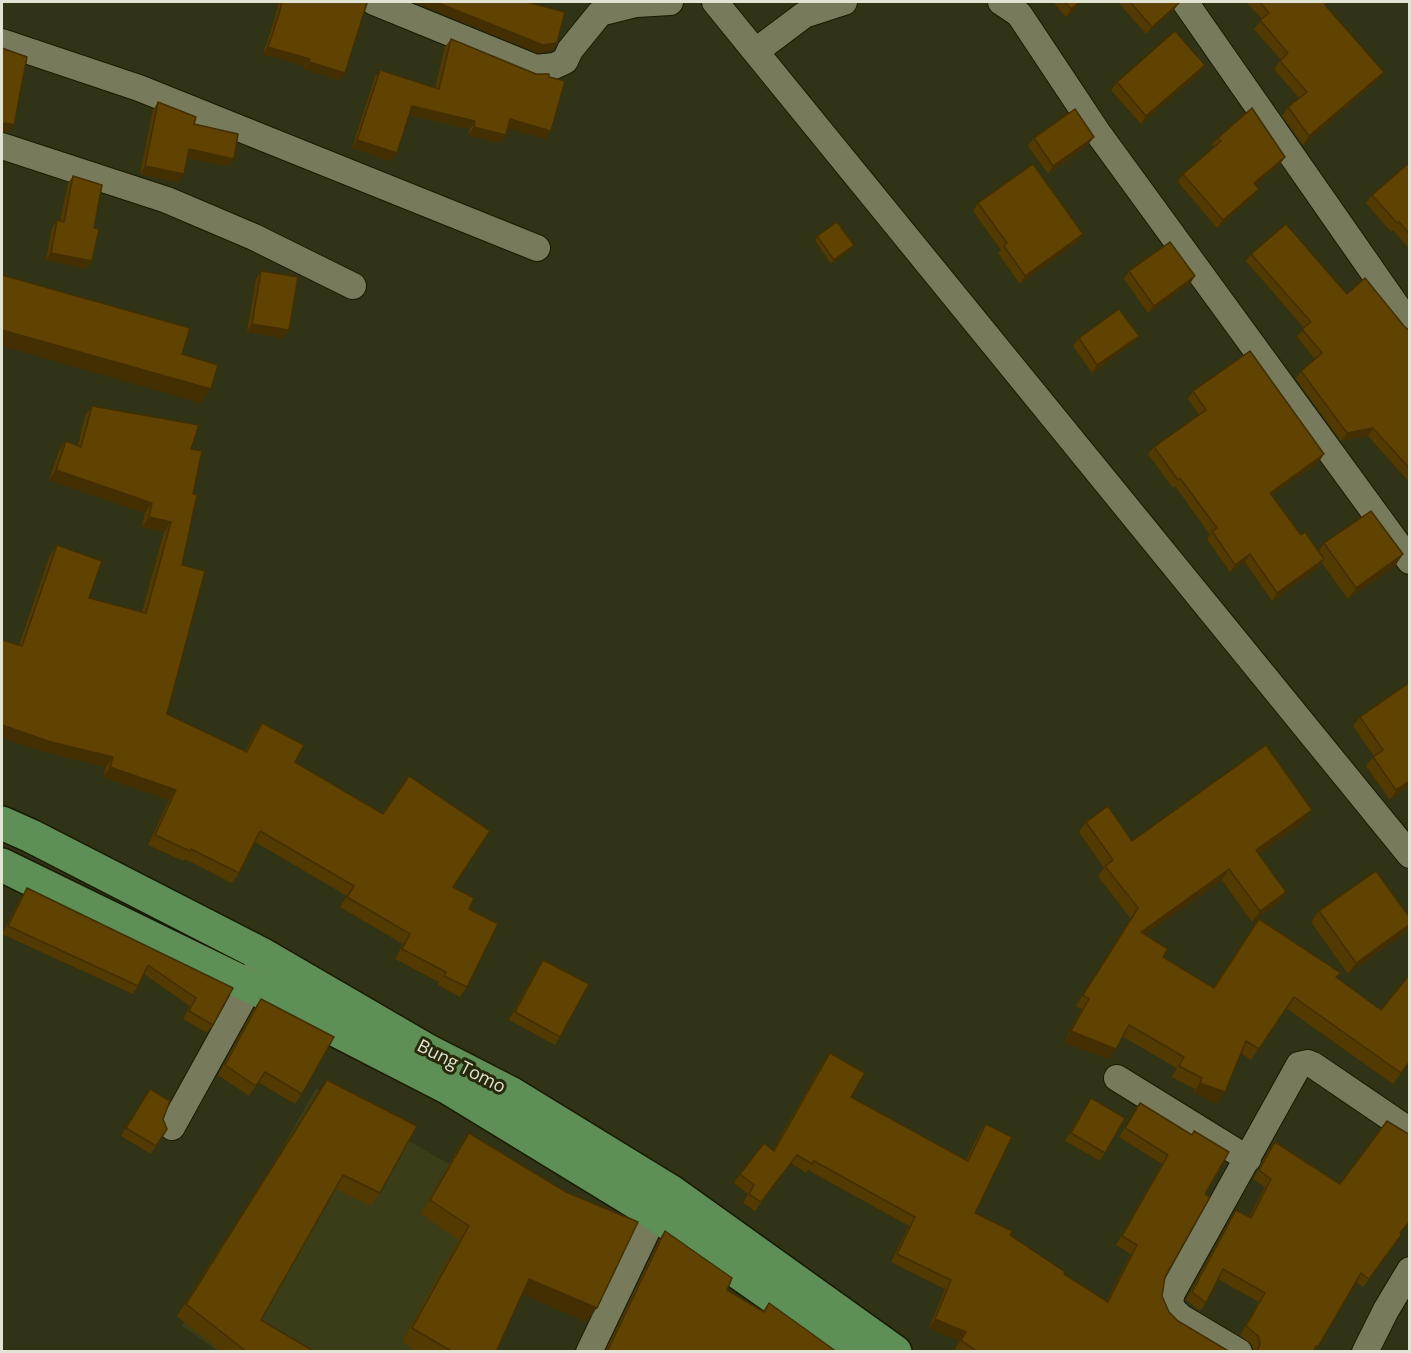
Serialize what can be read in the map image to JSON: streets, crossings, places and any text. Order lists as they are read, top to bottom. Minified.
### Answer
{"streets":{"main road":["Bung Tomo"]}}
